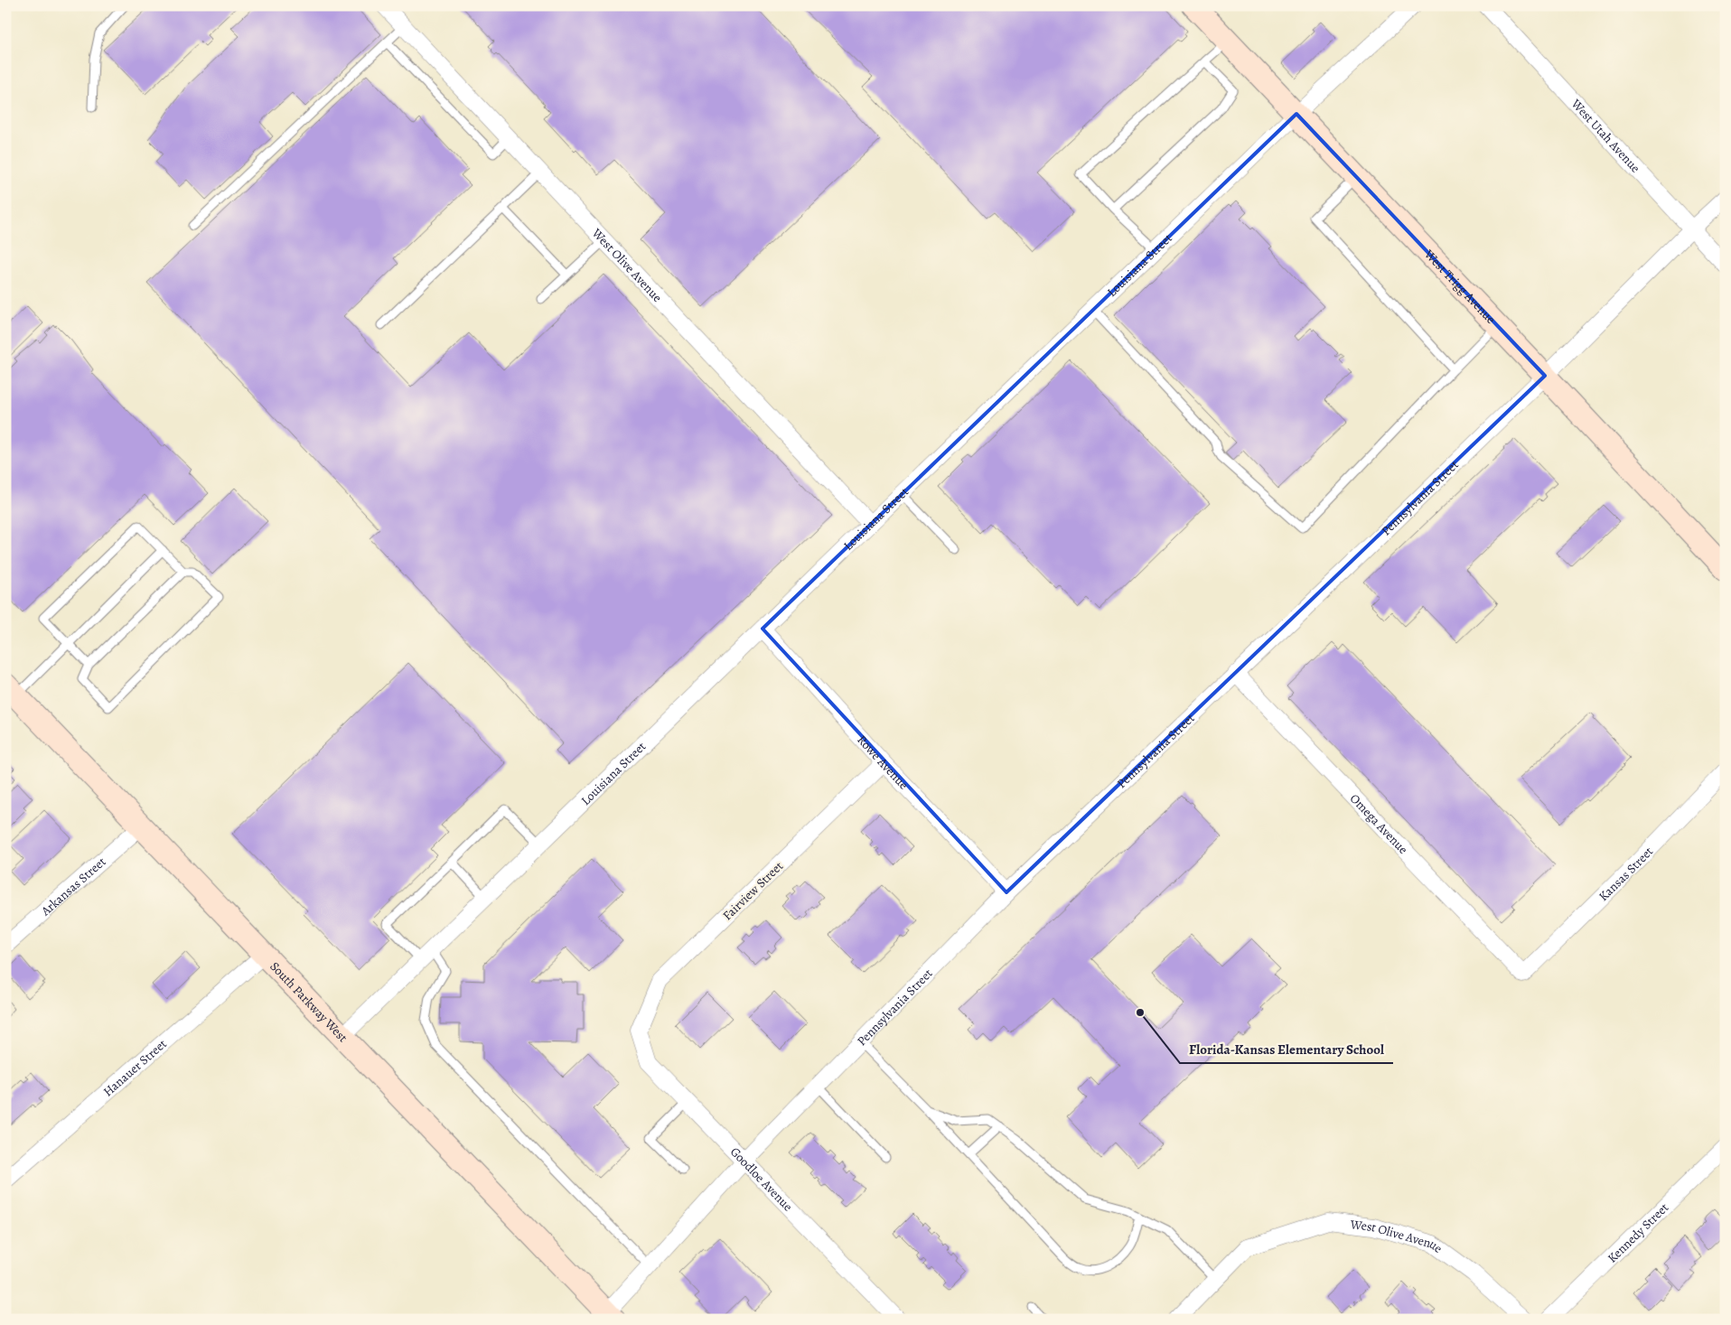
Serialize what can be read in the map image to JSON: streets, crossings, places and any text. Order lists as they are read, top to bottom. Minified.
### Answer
{"streets":{"main road":["West Trigg Avenue","South Parkway West"],"street":["West Utah Avenue","West Olive Avenue","Louisiana Street","Pennsylvania Street","Rowe Avenue","Omega Avenue","Kansas Street","Arkansas Street","Fairview Street","Hanauer Street","Goodloe Avenue","Kennedy Street"]},"crossings":[["West Utah Avenue","Pennsylvania Street"],["West Olive Avenue","Louisiana Street"],["Louisiana Street","West Trigg Avenue"],["Louisiana Street","Rowe Avenue"],["Louisiana Street","South Parkway West"],["West Trigg Avenue","Pennsylvania Street"],["Pennsylvania Street","Rowe Avenue"],["Pennsylvania Street","Omega Avenue"],["Pennsylvania Street","South Parkway West"],["Pennsylvania Street","Goodloe Avenue"],["Rowe Avenue","Fairview Street"],["Omega Avenue","Kansas Street"],["Arkansas Street","South Parkway West"],["Fairview Street","Goodloe Avenue"],["South Parkway West","Hanauer Street"]],"places":["Florida-Kansas Elementary School"]}
